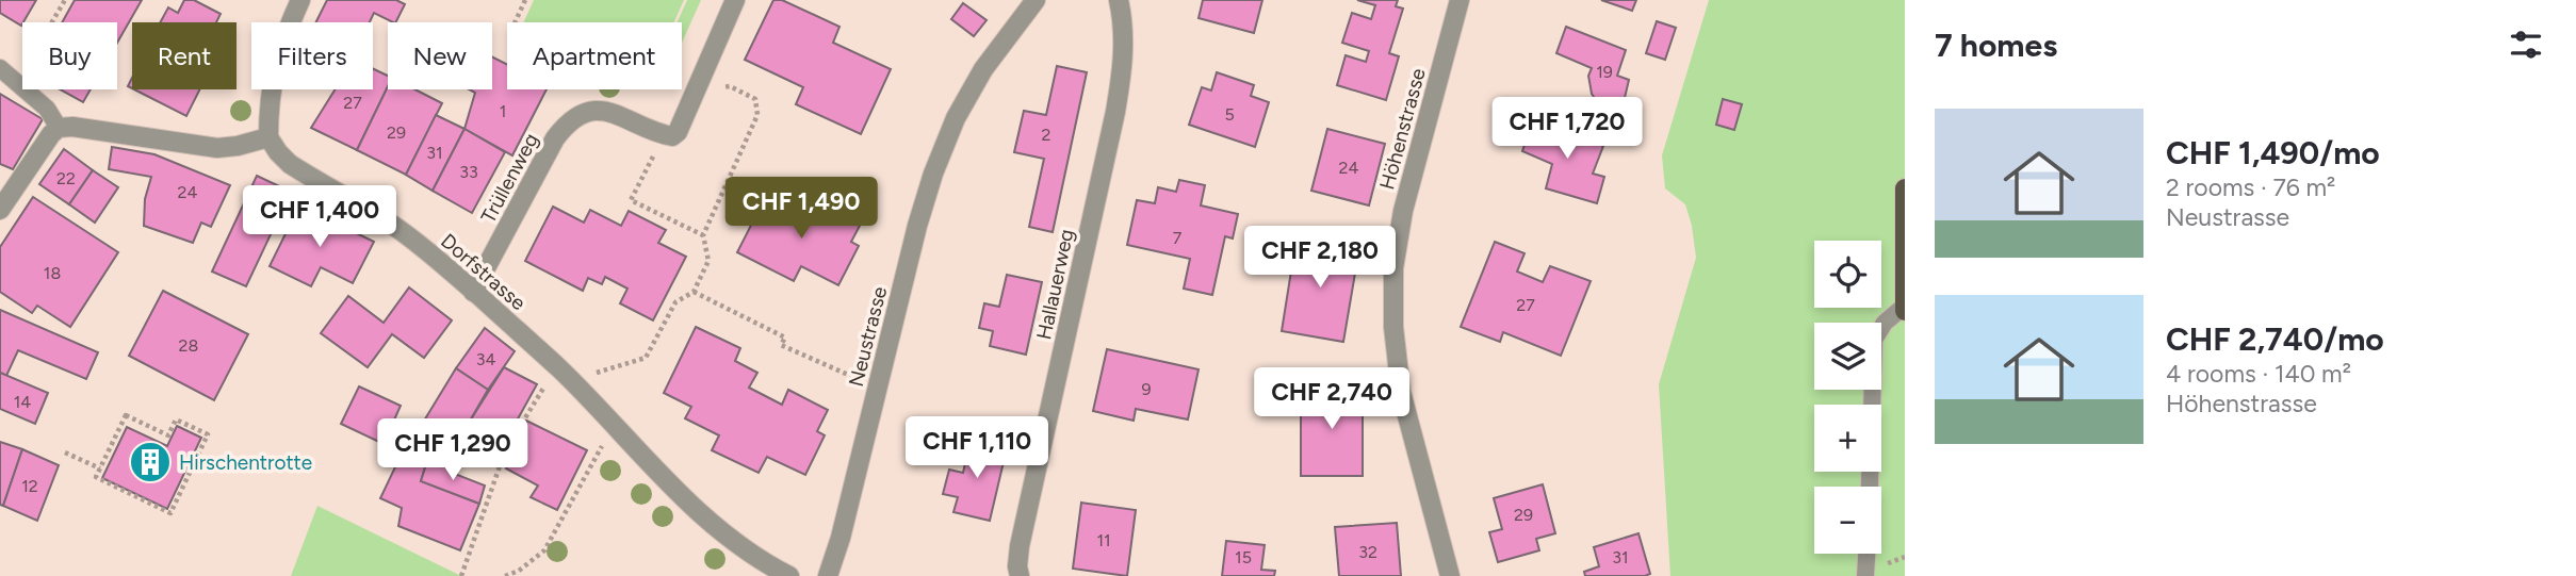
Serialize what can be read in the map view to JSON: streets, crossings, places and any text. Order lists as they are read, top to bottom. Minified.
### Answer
{"streets":{"street":["Höhenstrasse","Trüllenweg","Dorfstrasse","Hallauerweg","Neustrasse"]},"crossings":[["Trüllenweg","Dorfstrasse"]],"places":{"building":["Hirschentrotte"]},"house_numbers":["19","27","1","5","29","2","31","24","33","22","24","7","18","27","28","34","9","14","12","29","11","32","15","31"],"page":{"heading":"7 homes","chip":["Buy","Rent","Filters","New","Apartment"],"list":[{"name":"CHF 1,490/mo","note":"2 rooms · 76 m² · Neustrasse"},{"name":"CHF 2,740/mo","note":"4 rooms · 140 m² · Höhenstrasse"}],"price":["CHF 1,720","CHF 1,490","CHF 1,400","CHF 2,180","CHF 2,740","CHF 1,110","CHF 1,290"],"map_buttons":["+","−"]}}
